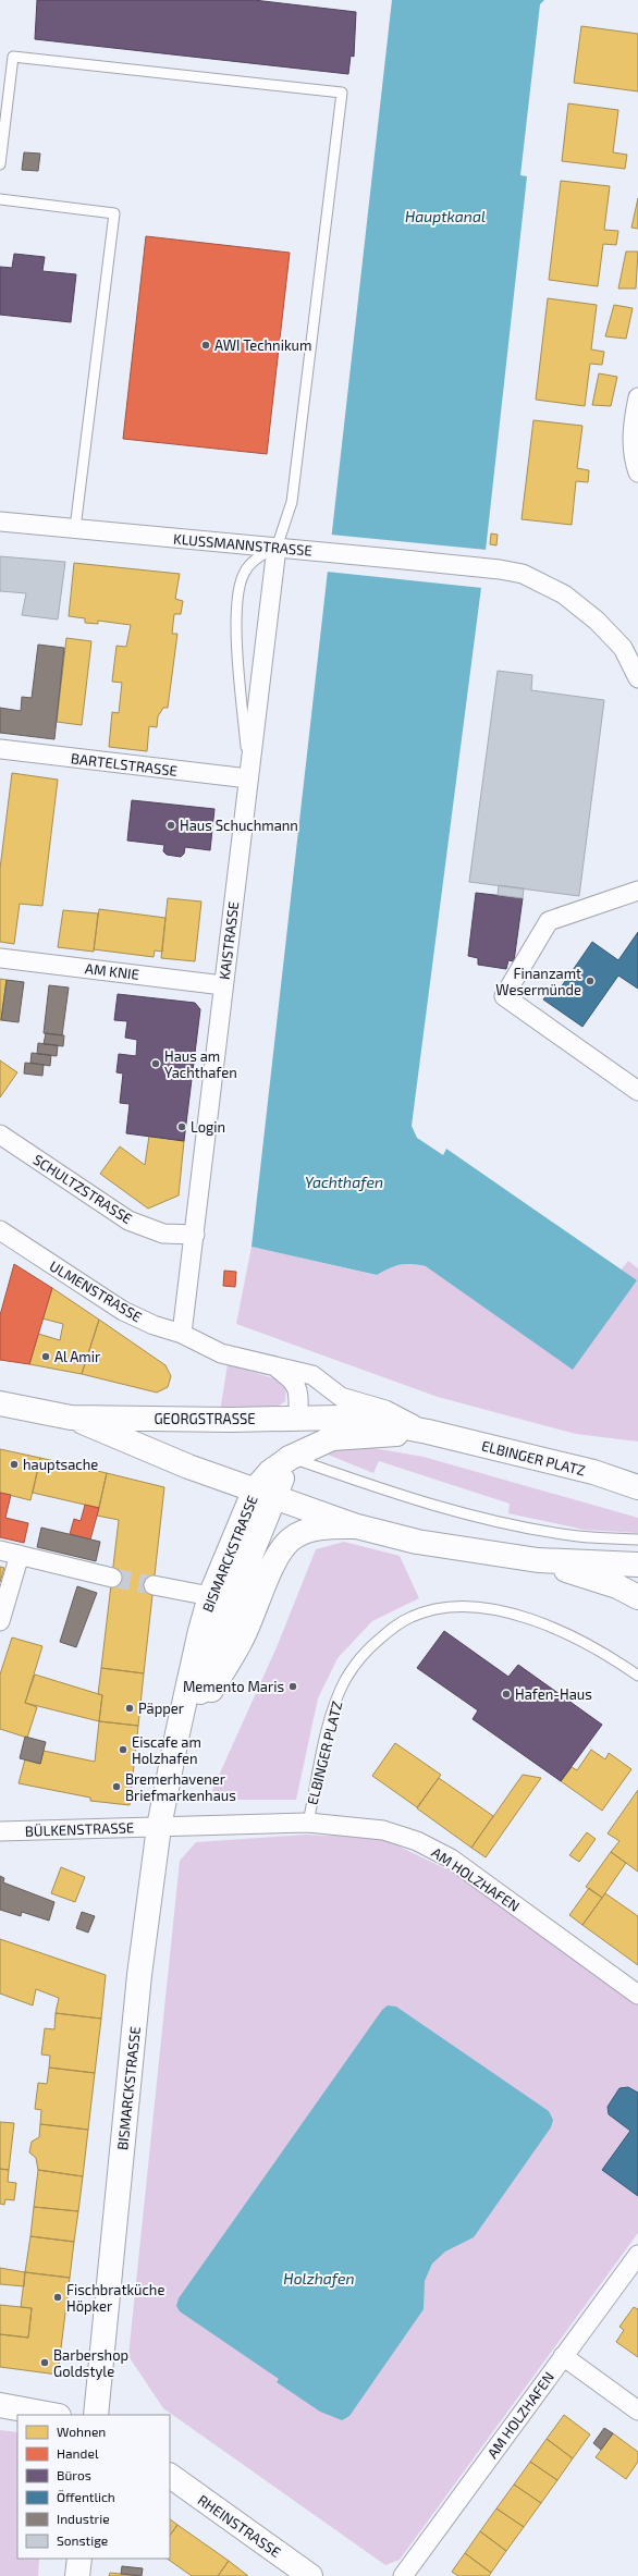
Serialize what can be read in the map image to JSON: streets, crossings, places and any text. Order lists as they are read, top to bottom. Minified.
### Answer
{"streets":{"street":["KLUSSMANNSTRASSE","BARTELSTRASSE","KAISTRASSE","AM KNIE","SCHULTZSTRASSE","ULMENSTRASSE","GEORGSTRASSE","ELBINGER PLATZ","BISMARCKSTRASSE","BÜLKENSTRASSE","AM HOLZHAFEN","RHEINSTRASSE"]},"crossings":[["KLUSSMANNSTRASSE","KAISTRASSE"],["BARTELSTRASSE","KAISTRASSE"],["KAISTRASSE","AM KNIE"],["KAISTRASSE","SCHULTZSTRASSE"],["KAISTRASSE","ULMENSTRASSE"],["ULMENSTRASSE","ELBINGER PLATZ"],["GEORGSTRASSE","ELBINGER PLATZ"],["GEORGSTRASSE","BISMARCKSTRASSE"],["ELBINGER PLATZ","BISMARCKSTRASSE"],["ELBINGER PLATZ","AM HOLZHAFEN"],["BISMARCKSTRASSE","BÜLKENSTRASSE"],["BISMARCKSTRASSE","AM HOLZHAFEN"],["BÜLKENSTRASSE","AM HOLZHAFEN"]],"water":["Hauptkanal","Yachthafen","Holzhafen"],"places":["AWI Technikum","Haus Schuchmann","Finanzamt Wesermünde","Haus am Yachthafen","Login","Al Amir","hauptsache","Memento Maris","Hafen-Haus","Päpper","Eiscafe am Holzhafen","Bremerhavener Briefmarkenhaus","Fischbratküche Höpker","Barbershop Goldstyle"],"legend":["Wohnen","Handel","Büros","Öffentlich","Industrie","Sonstige"]}
